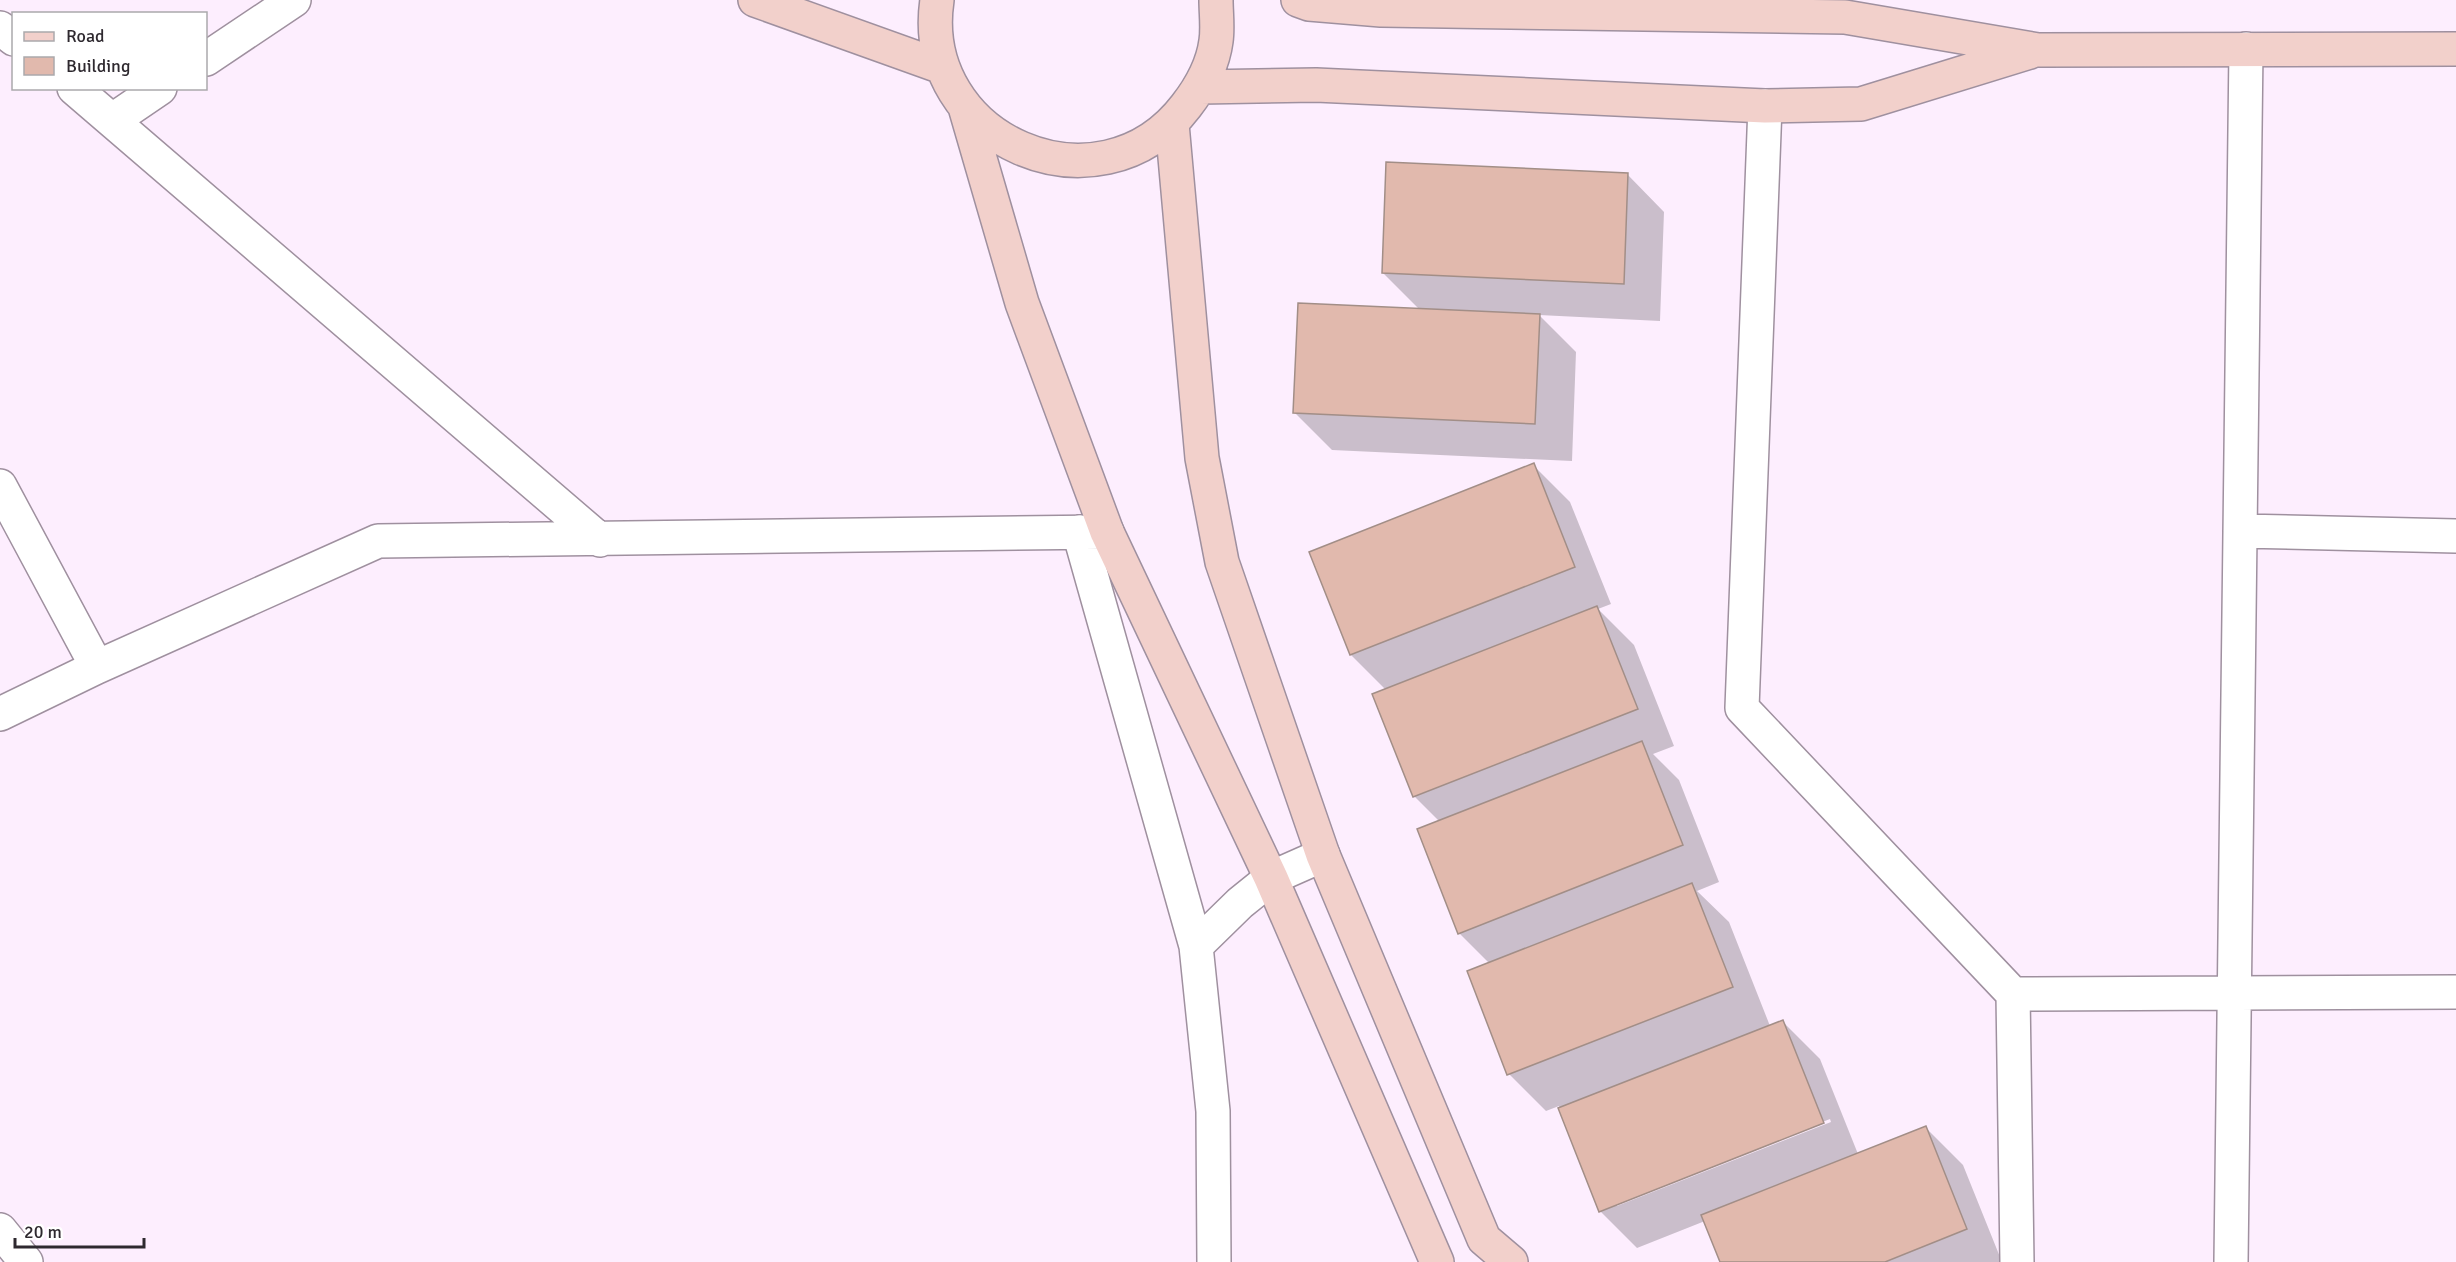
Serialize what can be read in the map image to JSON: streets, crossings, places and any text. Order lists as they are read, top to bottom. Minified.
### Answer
{"legend":["Road","Building"],"scale_bar":"20 m"}
